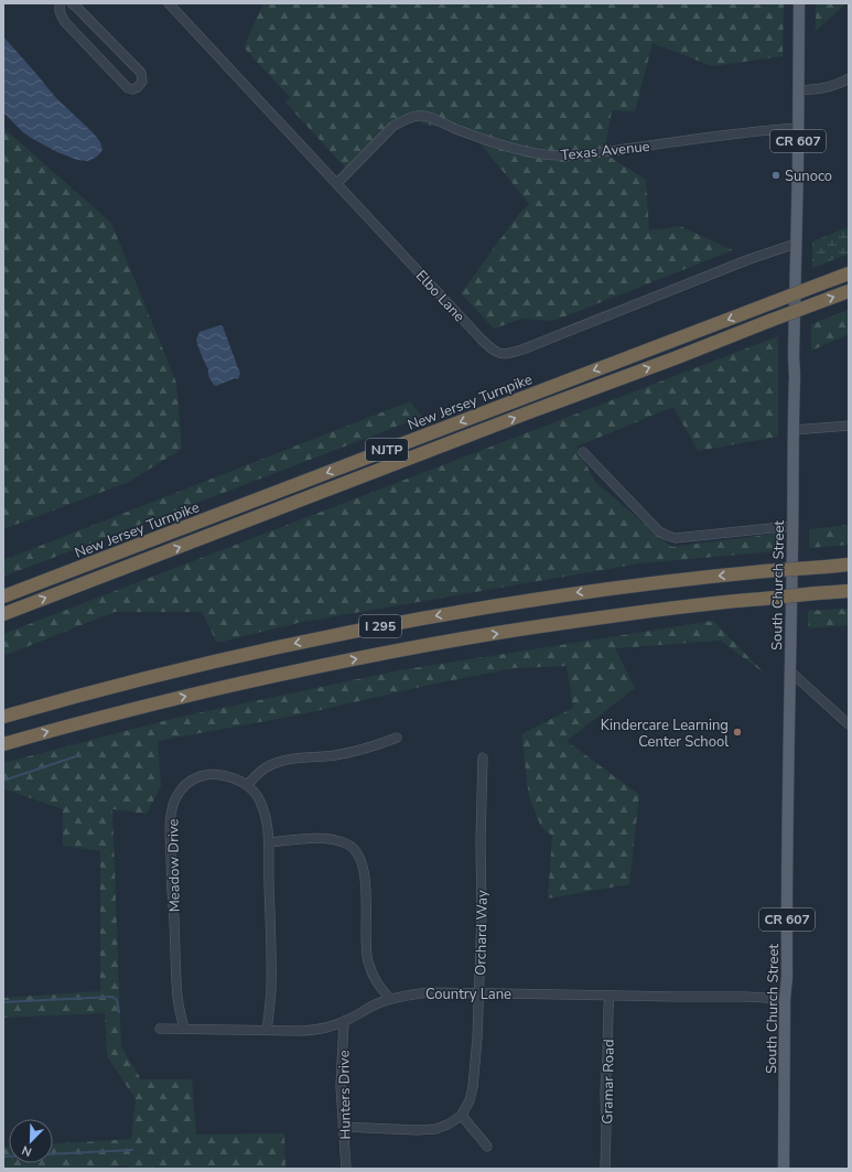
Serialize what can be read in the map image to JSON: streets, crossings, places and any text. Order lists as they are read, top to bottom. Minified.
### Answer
{"streets":{"highway":["New Jersey Turnpike","NJTP","I 295"],"main road":["CR 607","South Church Street"],"street":["Texas Avenue","Elbo Lane","Meadow Drive","Orchard Way","Country Lane","Gramar Road","Hunters Drive"]},"crossings":[["Texas Avenue","Elbo Lane"],["Texas Avenue","South Church Street"],["Elbo Lane","South Church Street"],["South Church Street","Country Lane"],["Meadow Drive","Country Lane"],["Orchard Way","Country Lane"],["Orchard Way","Hunters Drive"],["Country Lane","Gramar Road"],["Country Lane","Hunters Drive"]],"places":["Sunoco","Kindercare Learning Center School"],"north":"bottom left"}
